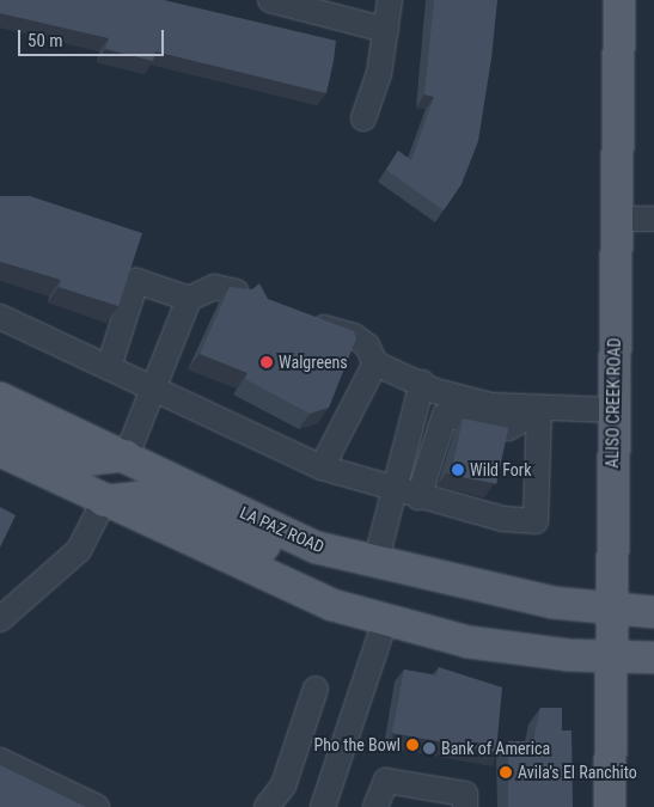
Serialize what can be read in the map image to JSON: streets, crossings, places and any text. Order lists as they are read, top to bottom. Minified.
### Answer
{"streets":{"main road":["ALISO CREEK ROAD","LA PAZ ROAD"]},"crossings":[["ALISO CREEK ROAD","LA PAZ ROAD"]],"places":["Walgreens","Wild Fork","Pho the Bowl","Bank of America","Avila's El Ranchito"],"scale_bar":"50 m"}
